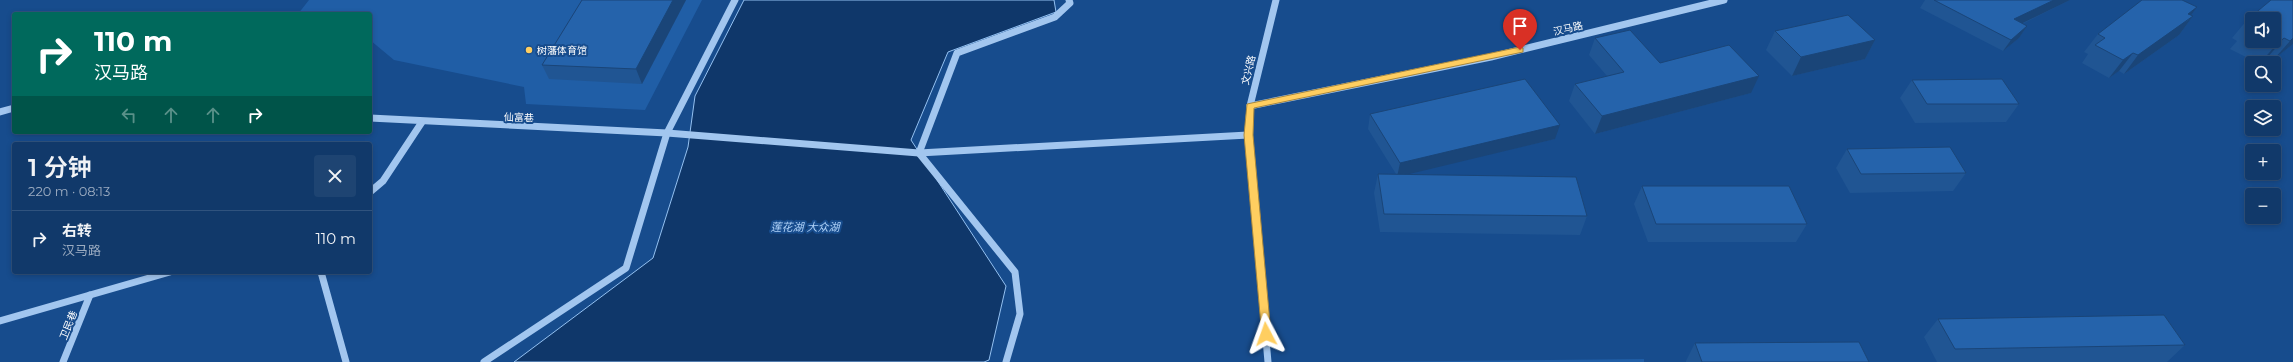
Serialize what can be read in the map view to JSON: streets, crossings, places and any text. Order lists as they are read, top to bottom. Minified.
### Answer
{"streets":{"street":["汉马路","文兴路","仙富巷","卫民巷"]},"crossings":[["汉马路","文兴路"],["文兴路","仙富巷"]],"water":["莲花湖 大众湖"],"places":["树藩体育馆"],"page":{"map_buttons":["+","−"],"turn":["110 m","汉马路"],"heading":["1 分钟","220 m · 08:13"],"list":[{"name":"右转","note":"汉马路","value":"110 m"}]}}
